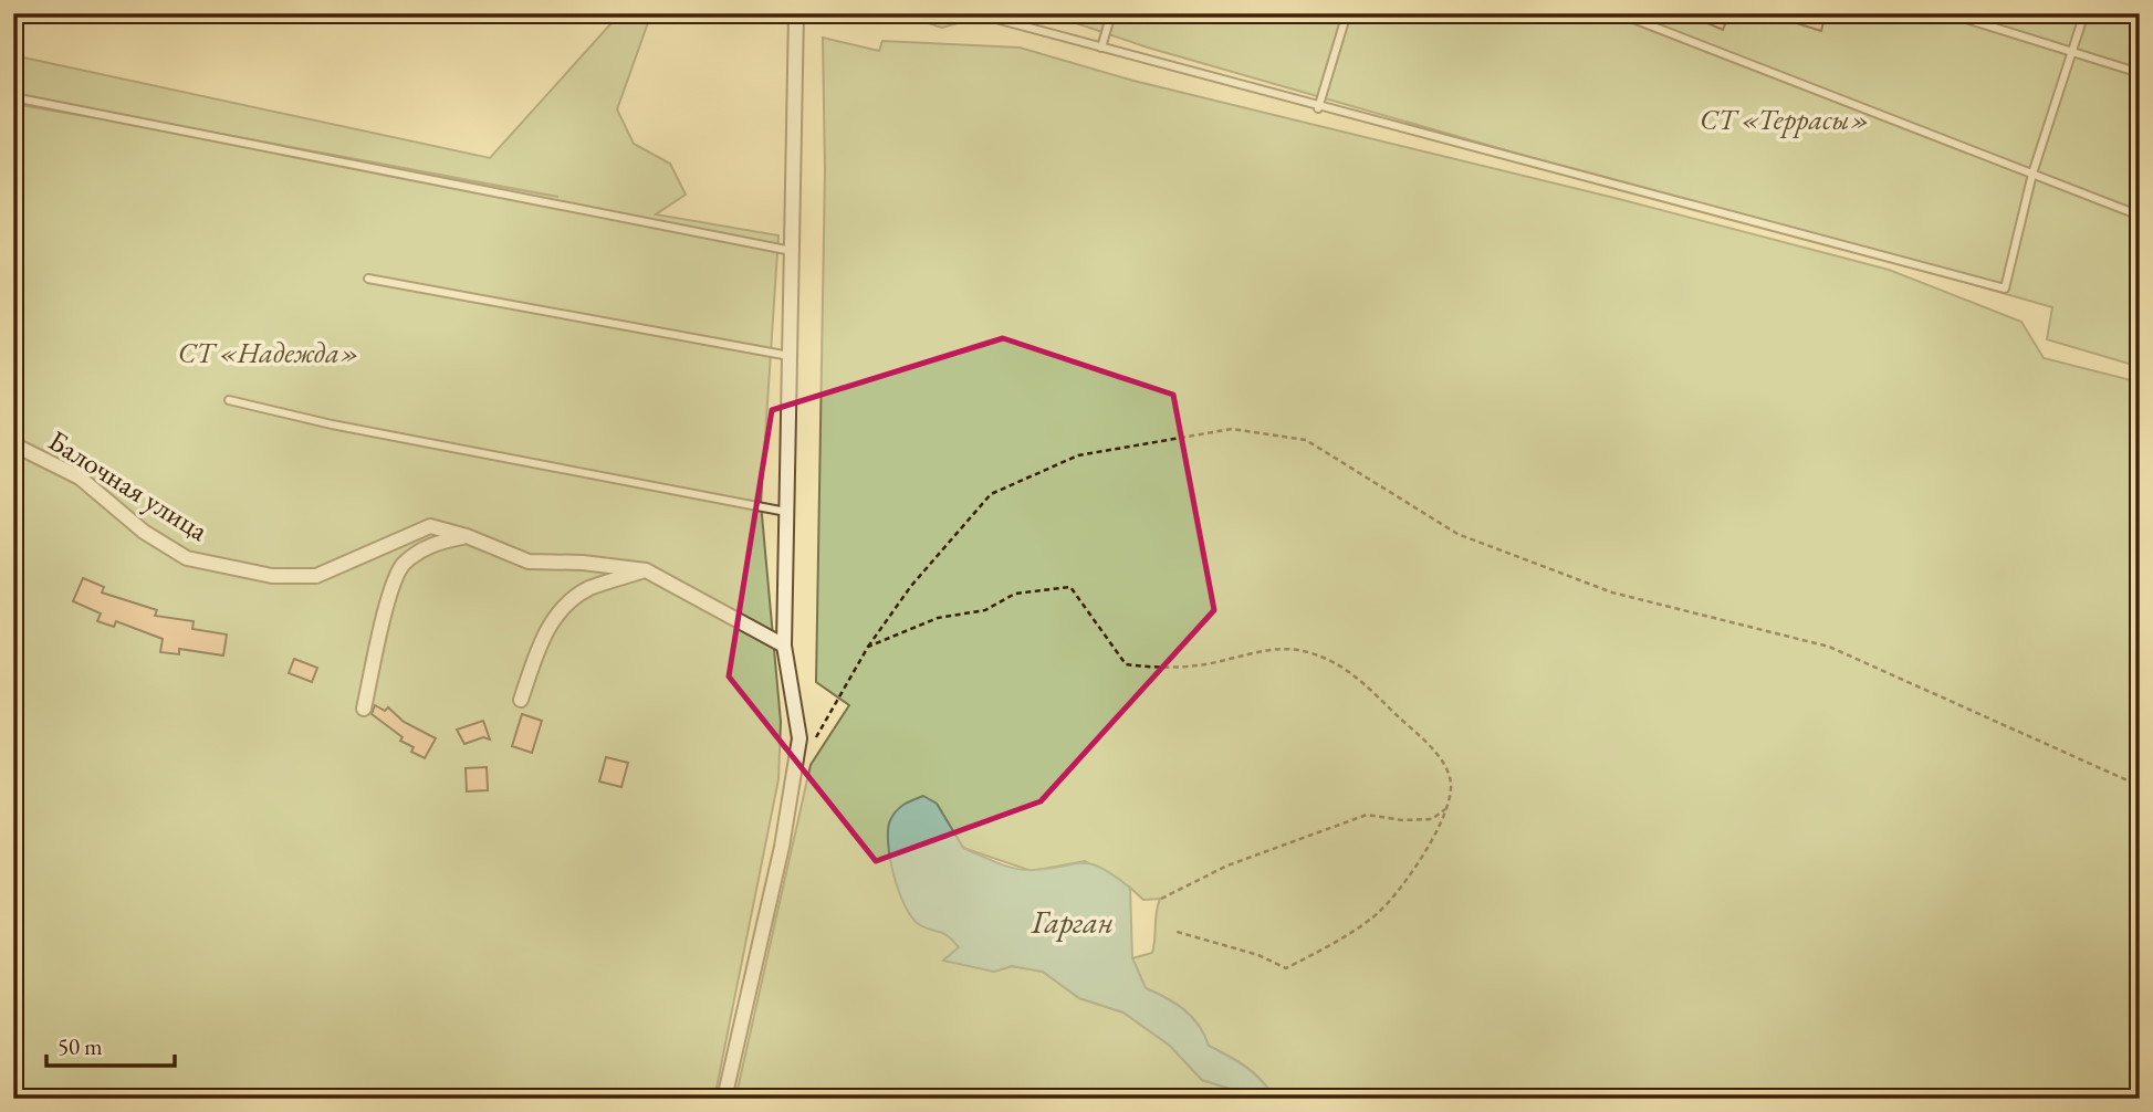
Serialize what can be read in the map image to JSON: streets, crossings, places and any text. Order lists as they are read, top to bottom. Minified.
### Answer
{"streets":{"street":["Балочная улица"]},"water":["Гарган"],"parks":["СТ «Террасы»","СТ «Надежда»"],"scale_bar":"50 m"}
